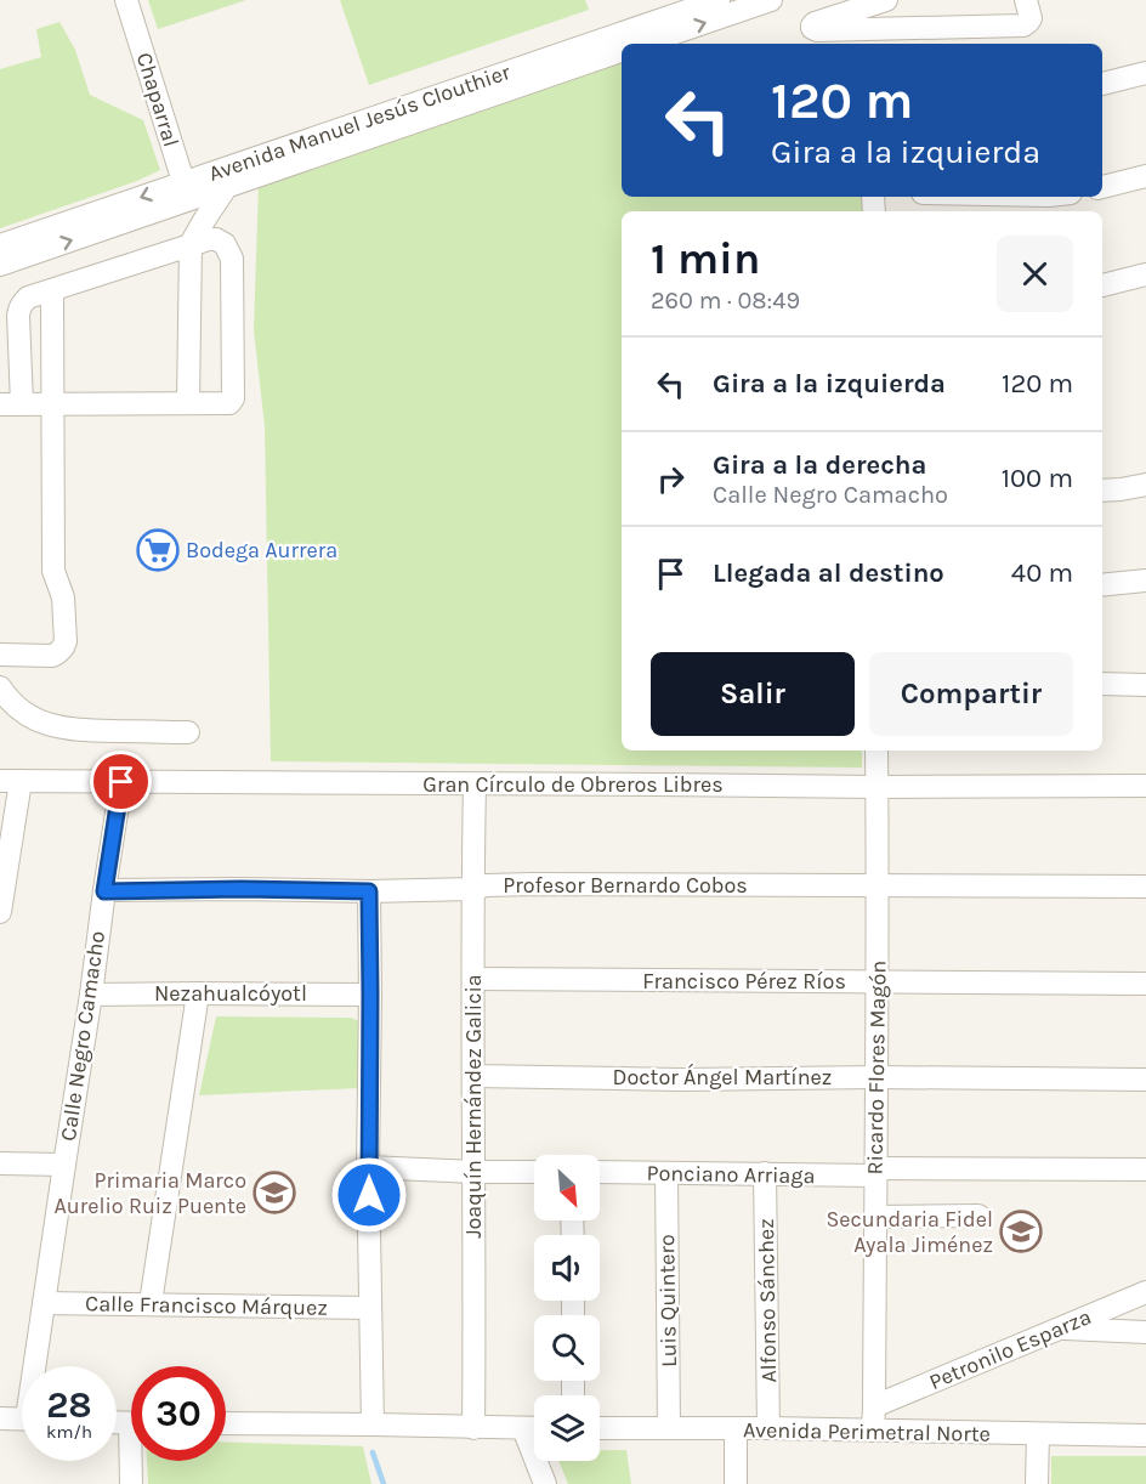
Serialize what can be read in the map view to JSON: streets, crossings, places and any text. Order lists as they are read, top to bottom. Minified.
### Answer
{"streets":{"street":["Chaparral","Avenida Manuel Jesús Clouthier","Gran Círculo de Obreros Libres","Profesor Bernardo Cobos","Francisco Pérez Ríos","Nezahualcóyotl","Calle Negro Camacho","Ricardo Flores Magón","Doctor Ángel Martínez","Joaquín Hernández Galicia","Ponciano Arriaga","Luis Quintero","Alfonso Sánchez","Calle Francisco Márquez","Petronilo Esparza","Avenida Perimetral Norte"]},"crossings":[["Chaparral","Avenida Manuel Jesús Clouthier"],["Gran Círculo de Obreros Libres","Calle Negro Camacho"],["Gran Círculo de Obreros Libres","Ricardo Flores Magón"],["Gran Círculo de Obreros Libres","Joaquín Hernández Galicia"],["Profesor Bernardo Cobos","Calle Negro Camacho"],["Profesor Bernardo Cobos","Ricardo Flores Magón"],["Profesor Bernardo Cobos","Joaquín Hernández Galicia"],["Francisco Pérez Ríos","Ricardo Flores Magón"],["Francisco Pérez Ríos","Joaquín Hernández Galicia"],["Nezahualcóyotl","Calle Negro Camacho"],["Calle Negro Camacho","Calle Francisco Márquez"],["Ricardo Flores Magón","Doctor Ángel Martínez"],["Ricardo Flores Magón","Ponciano Arriaga"],["Ricardo Flores Magón","Petronilo Esparza"],["Ricardo Flores Magón","Avenida Perimetral Norte"],["Doctor Ángel Martínez","Joaquín Hernández Galicia"],["Ponciano Arriaga","Luis Quintero"],["Ponciano Arriaga","Alfonso Sánchez"],["Luis Quintero","Avenida Perimetral Norte"],["Alfonso Sánchez","Avenida Perimetral Norte"]],"places":{"supermarket":["Bodega Aurrera"],"school or university":["Primaria Marco Aurelio Ruiz Puente","Secundaria Fidel Ayala Jiménez"]},"north":"bottom right","page":{"turn":["120 m","Gira a la izquierda"],"heading":["1 min","260 m · 08:49"],"list":[{"name":"Gira a la izquierda","value":"120 m"},{"name":"Gira a la derecha","note":"Calle Negro Camacho","value":"100 m"},{"name":"Llegada al destino","value":"40 m"}],"buttons":["Salir","Compartir"],"speed":"28 km/h","limit":"30"}}
